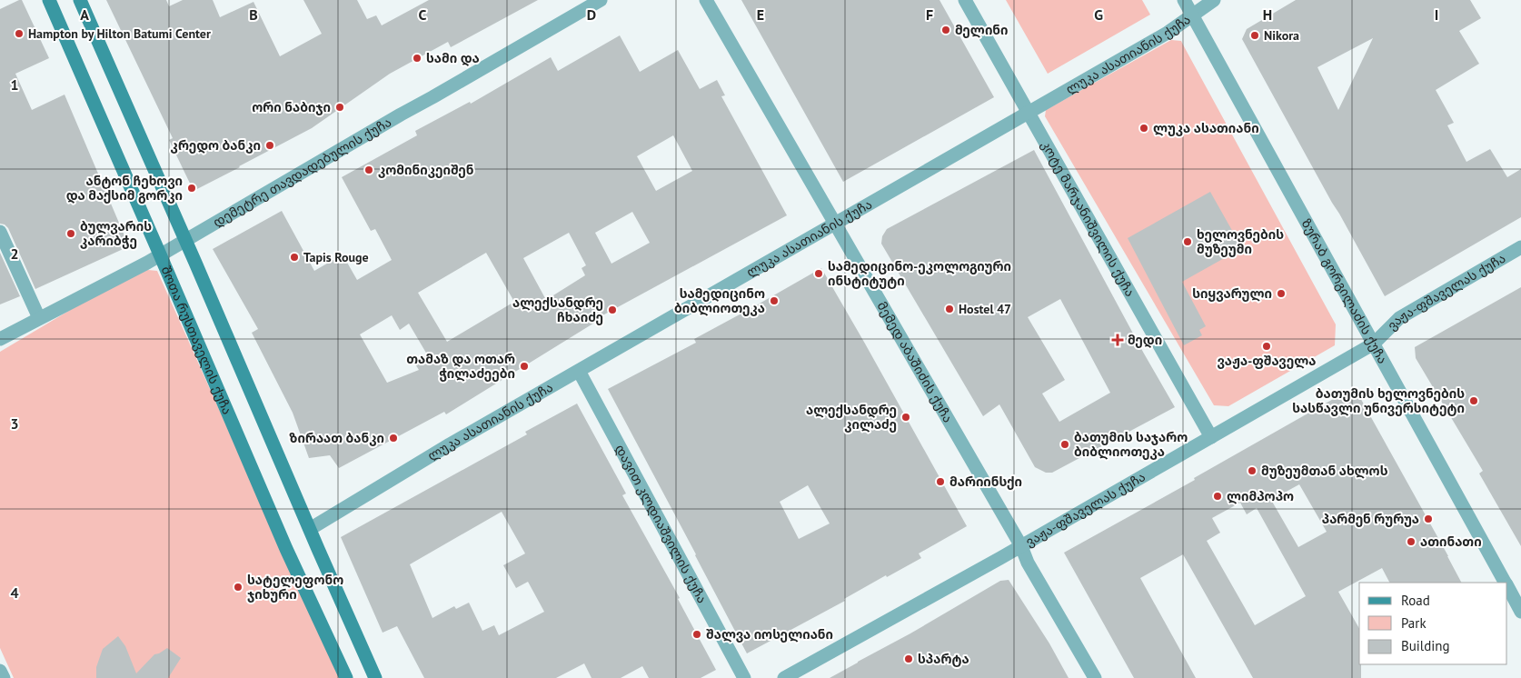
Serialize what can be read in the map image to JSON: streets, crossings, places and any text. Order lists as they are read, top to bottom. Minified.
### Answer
{"streets":{"main road":["შოთა რუსთაველის ქუჩა"],"street":["ლუკა ასათიანის ქუჩა","დემეტრე თავდადებულის ქუჩა","კოტე მარჯანიშვილის ქუჩა","ზურაბ გორგილაძის ქუჩა","ვაჟა-ფშაველას ქუჩა","მემედ აბაშიძის ქუჩა","დავით კლდიაშვილის ქუჩა"]},"crossings":[["ლუკა ასათიანის ქუჩა","კოტე მარჯანიშვილის ქუჩა"],["ლუკა ასათიანის ქუჩა","ზურაბ გორგილაძის ქუჩა"],["ლუკა ასათიანის ქუჩა","მემედ აბაშიძის ქუჩა"],["ლუკა ასათიანის ქუჩა","დავით კლდიაშვილის ქუჩა"],["დემეტრე თავდადებულის ქუჩა","შოთა რუსთაველის ქუჩა"],["კოტე მარჯანიშვილის ქუჩა","ვაჟა-ფშაველას ქუჩა"],["ზურაბ გორგილაძის ქუჩა","ვაჟა-ფშაველას ქუჩა"],["ვაჟა-ფშაველას ქუჩა","მემედ აბაშიძის ქუჩა"]],"places":{"other":["მელინი","Hampton by Hilton Batumi Center","Nikora","სამი და","ორი ნაბიჯი","ლუკა ასათიანი","კრედო ბანკი","კომინიკეიშენ","ანტონ ჩეხოვი და მაქსიმ გორკი","ბულვარის კარიბჭე","ხელოვნების მუზეუმი","Tapis Rouge","სამედიცინო-ეკოლოგიური ინსტიტუტი","სიყვარული","სამედიცინო ბიბლიოთეკა","Hostel 47","ალექსანდრე ჩხაიძე","ვაჟა-ფშაველა","თამაზ და ოთარ ჭილაძეები","ბათუმის ხელოვნების სასწავლი უნივერსიტეტი","ალექსანდრე კილაძე","ზირაათ ბანკი","ბათუმის საჯარო ბიბლიოთეკა","მუზეუმთან ახლოს","მარიინსქი","ლიმპოპო","პარმენ რურუა","ათინათი","სატელეფონო ჯიხური","შალვა იოსელიანი","სპარტა"],"health":["მედი"]},"legend":["Road","Park","Building"],"grid":{"columns":["A","B","C","D","E","F","G","H","I"],"rows":["1","2","3","4"]}}
